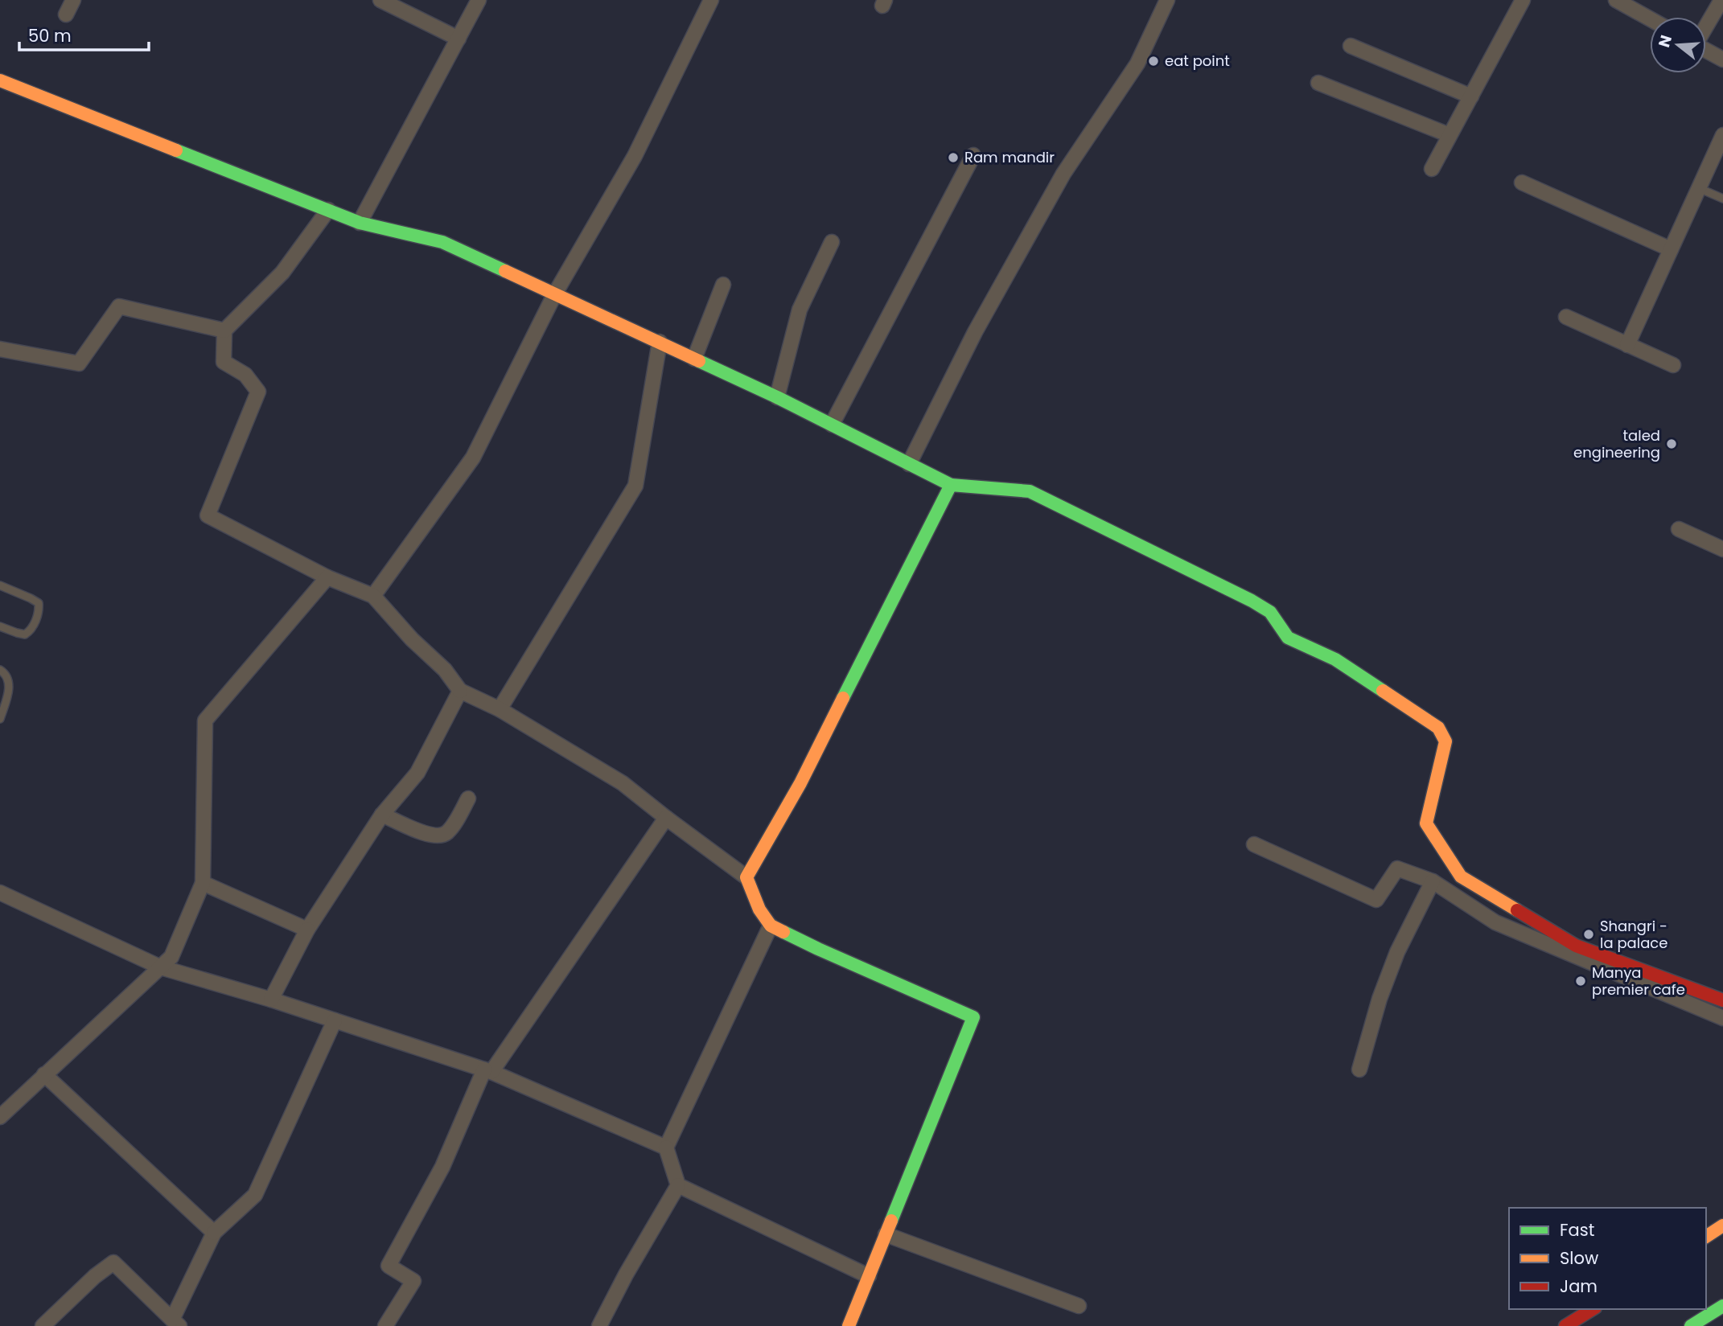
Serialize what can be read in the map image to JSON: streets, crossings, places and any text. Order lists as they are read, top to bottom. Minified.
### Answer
{"places":["eat point","Ram mandir","taled engineering","Shangri - la palace","Manya premier cafe"],"legend":["Fast","Slow","Jam"],"scale_bar":"50 m","north":"left"}
